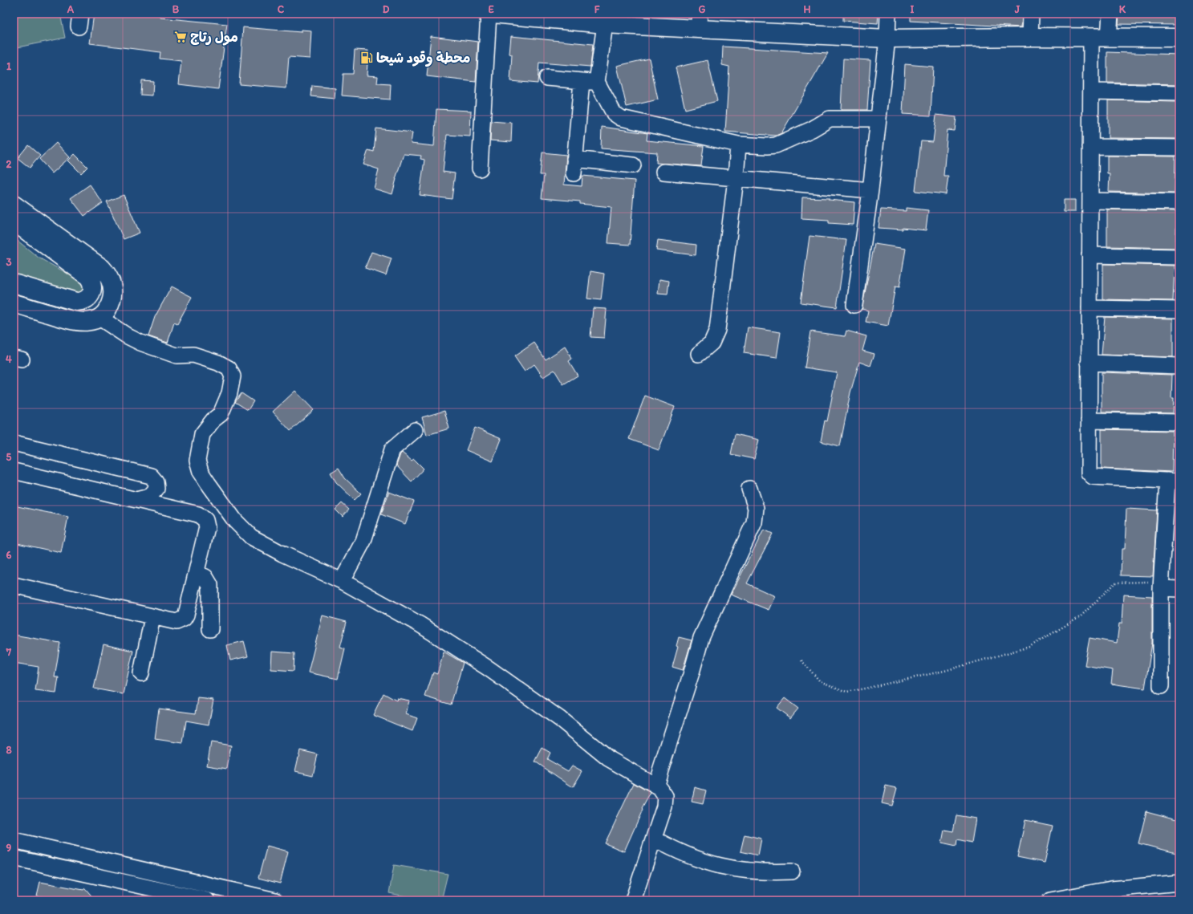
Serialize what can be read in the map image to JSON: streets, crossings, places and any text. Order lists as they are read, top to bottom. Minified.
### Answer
{"places":{"supermarket":["مول رتاج"],"fuel station":["محطة وقود شيحا"]},"grid":{"columns":["A","B","C","D","E","F","G","H","I","J","K"],"rows":["1","2","3","4","5","6","7","8","9"]}}
